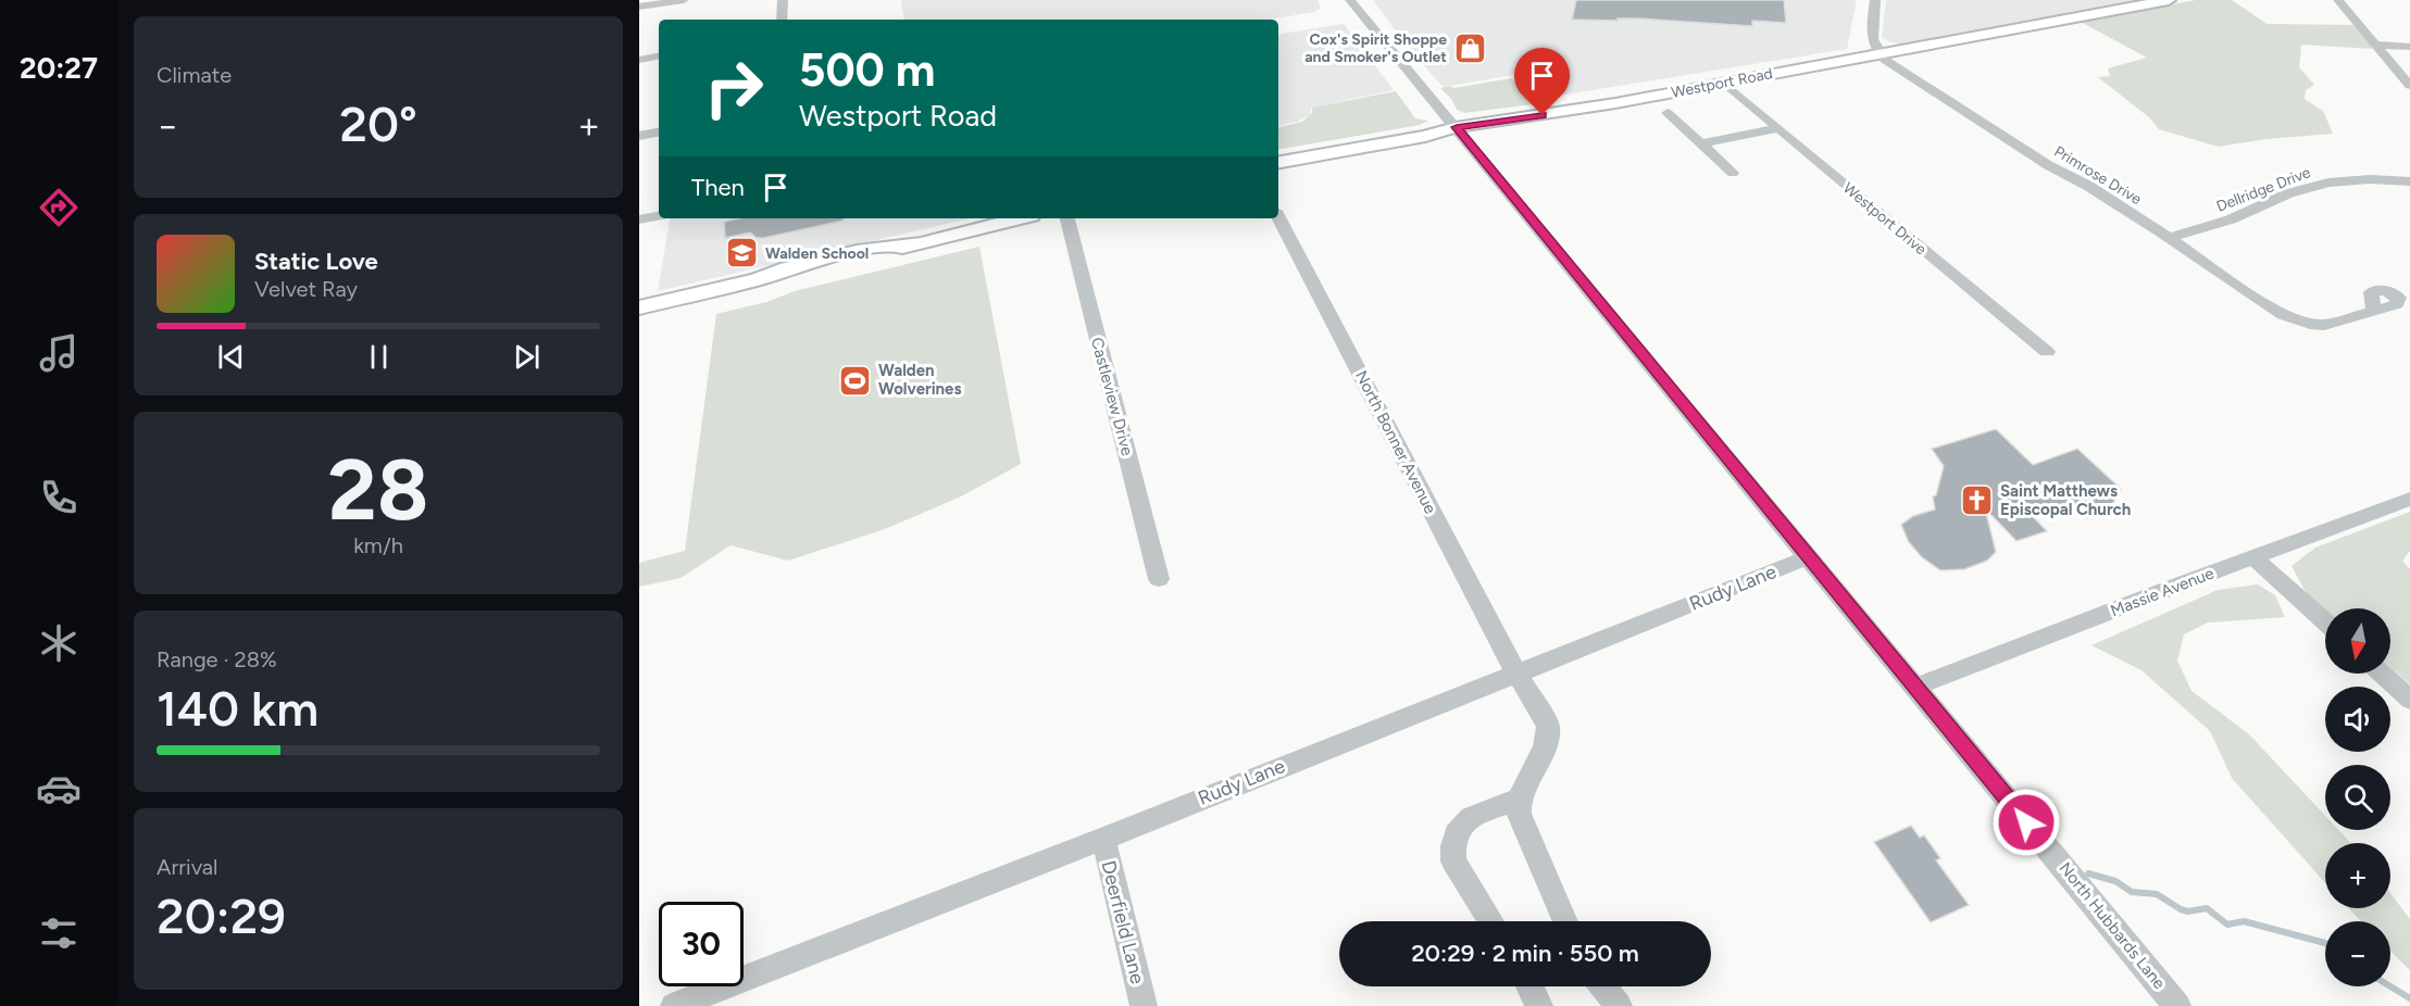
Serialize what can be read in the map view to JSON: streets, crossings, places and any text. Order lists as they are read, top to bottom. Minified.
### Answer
{"streets":{"main road":["Westport Road"],"street":["Primrose Drive","Dellridge Drive","Westport Drive","Castleview Drive","North Bonner Avenue","Rudy Lane","Massie Avenue","Deerfield Lane","North Hubbards Lane"]},"crossings":[["Westport Road","Primrose Drive"],["Westport Road","Westport Drive"],["Westport Road","North Hubbards Lane"],["Primrose Drive","Dellridge Drive"],["North Bonner Avenue","Rudy Lane"],["Rudy Lane","Deerfield Lane"],["Rudy Lane","North Hubbards Lane"],["Massie Avenue","North Hubbards Lane"]],"places":{"shop":["Cox's Spirit Shoppe and Smoker's Outlet"],"school or university":["Walden School"],"sports":["Walden Wolverines"],"church":["Saint Matthews Episcopal Church"]},"north":"bottom","page":{"tabs":"20:27","tile":["Climate",["28","km/h"],["Range · 28%","140 km"],["Arrival","20:29"]],"turn":["500 m","Westport Road"],"heat":["−","20°","+"],"then":"Then","song":["Static Love","Velvet Ray"],"map_buttons":["+","−"],"limit":"30","trip":"20:29 · 2 min · 550 m"}}
